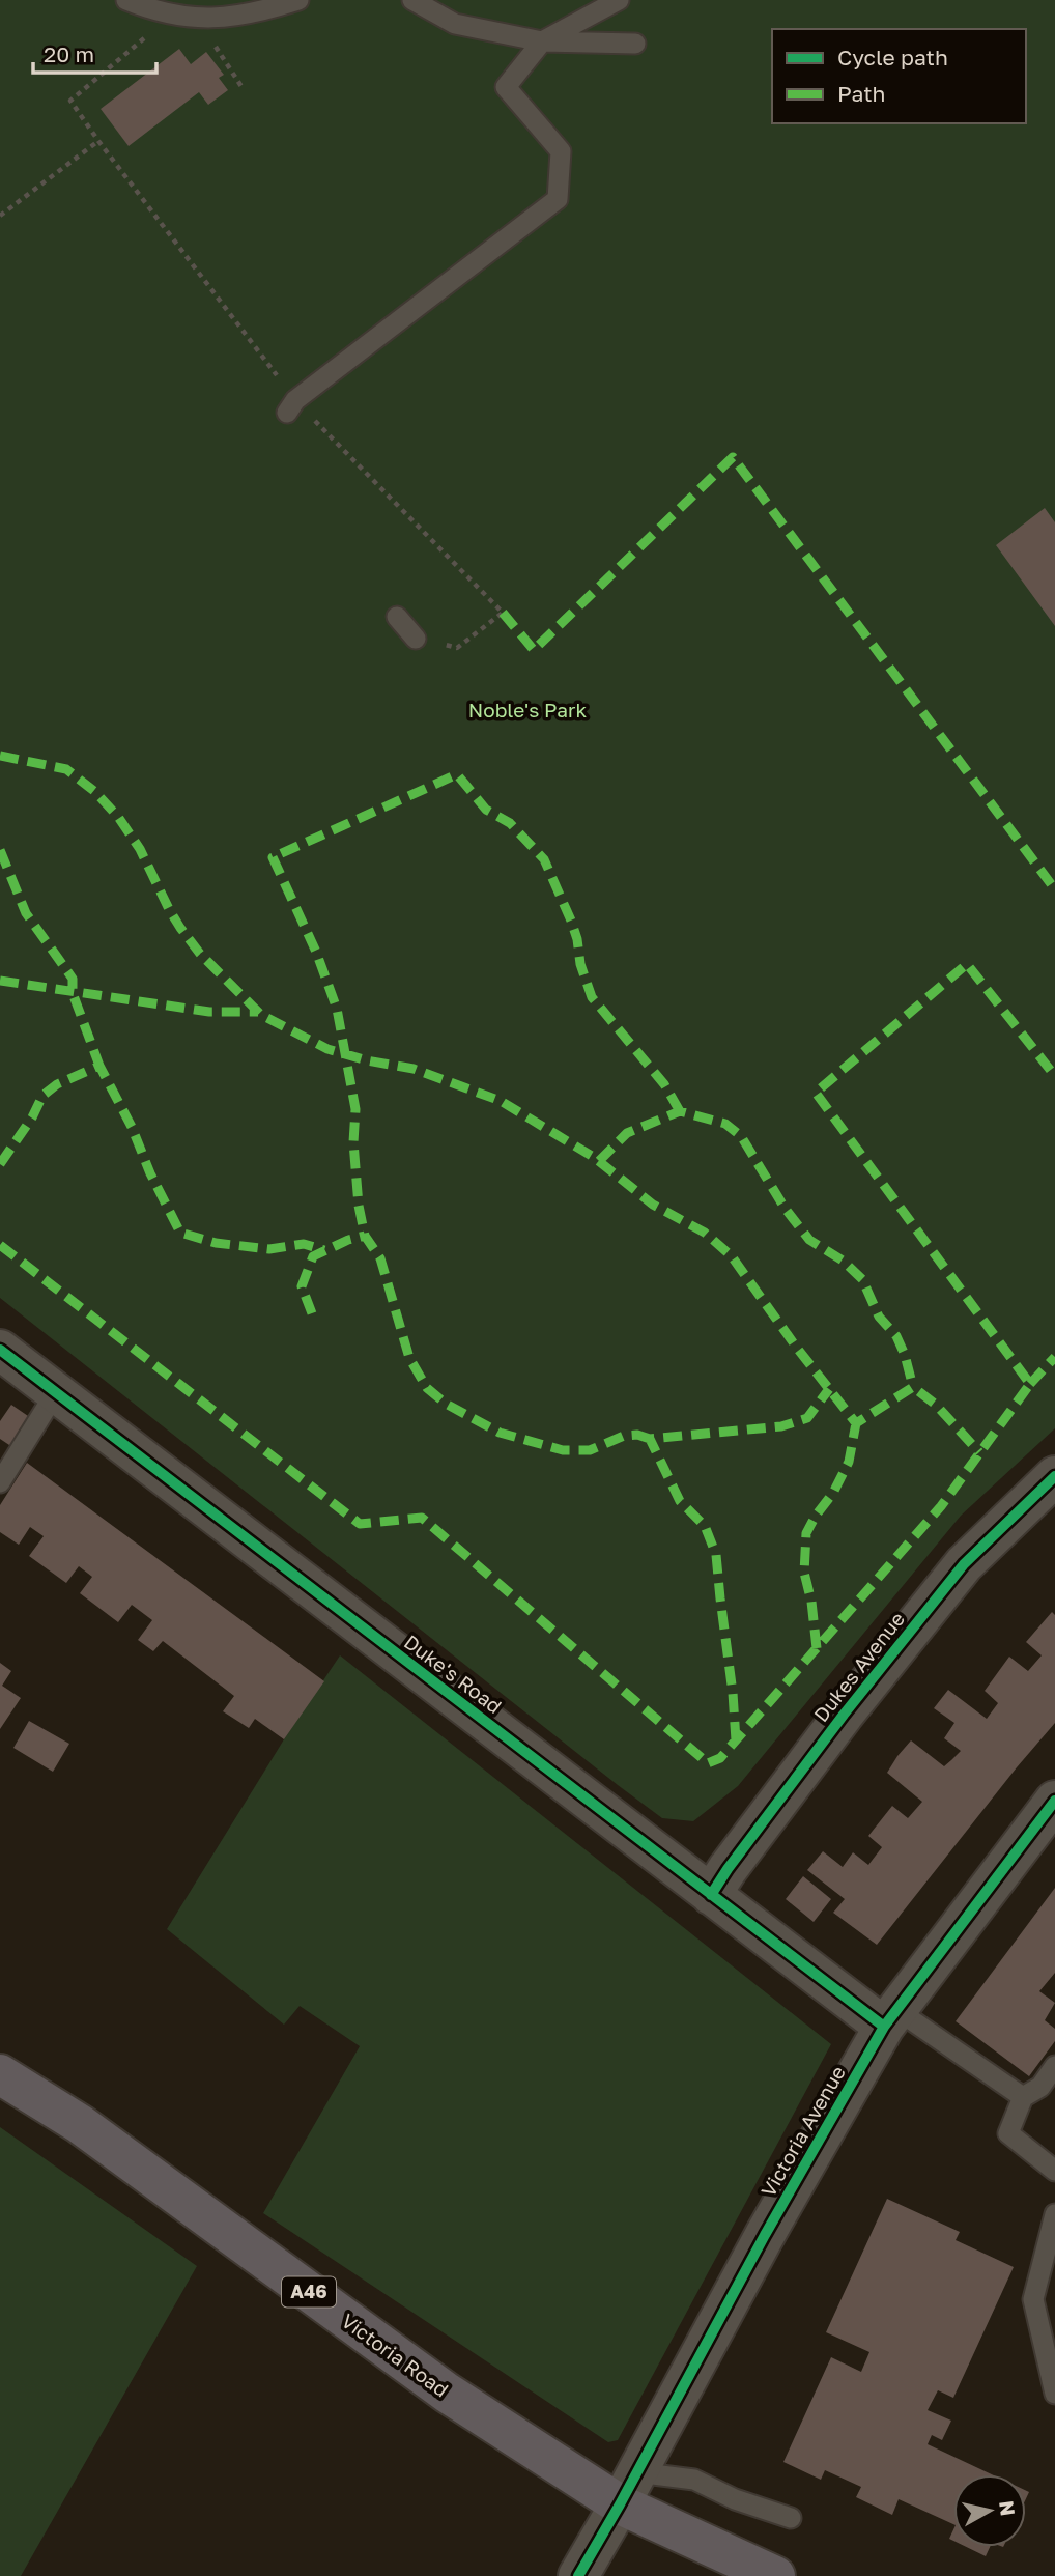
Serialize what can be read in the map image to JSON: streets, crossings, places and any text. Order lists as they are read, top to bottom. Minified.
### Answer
{"streets":{"main road":["A46","Victoria Road"],"street":["Dukes Avenue","Duke's Road","Victoria Avenue"]},"crossings":[["Dukes Avenue","Duke's Road"],["Duke's Road","Victoria Avenue"],["Victoria Avenue","Victoria Road"]],"parks":["Noble's Park"],"legend":["Cycle path","Path"],"scale_bar":"20 m","north":"right"}
